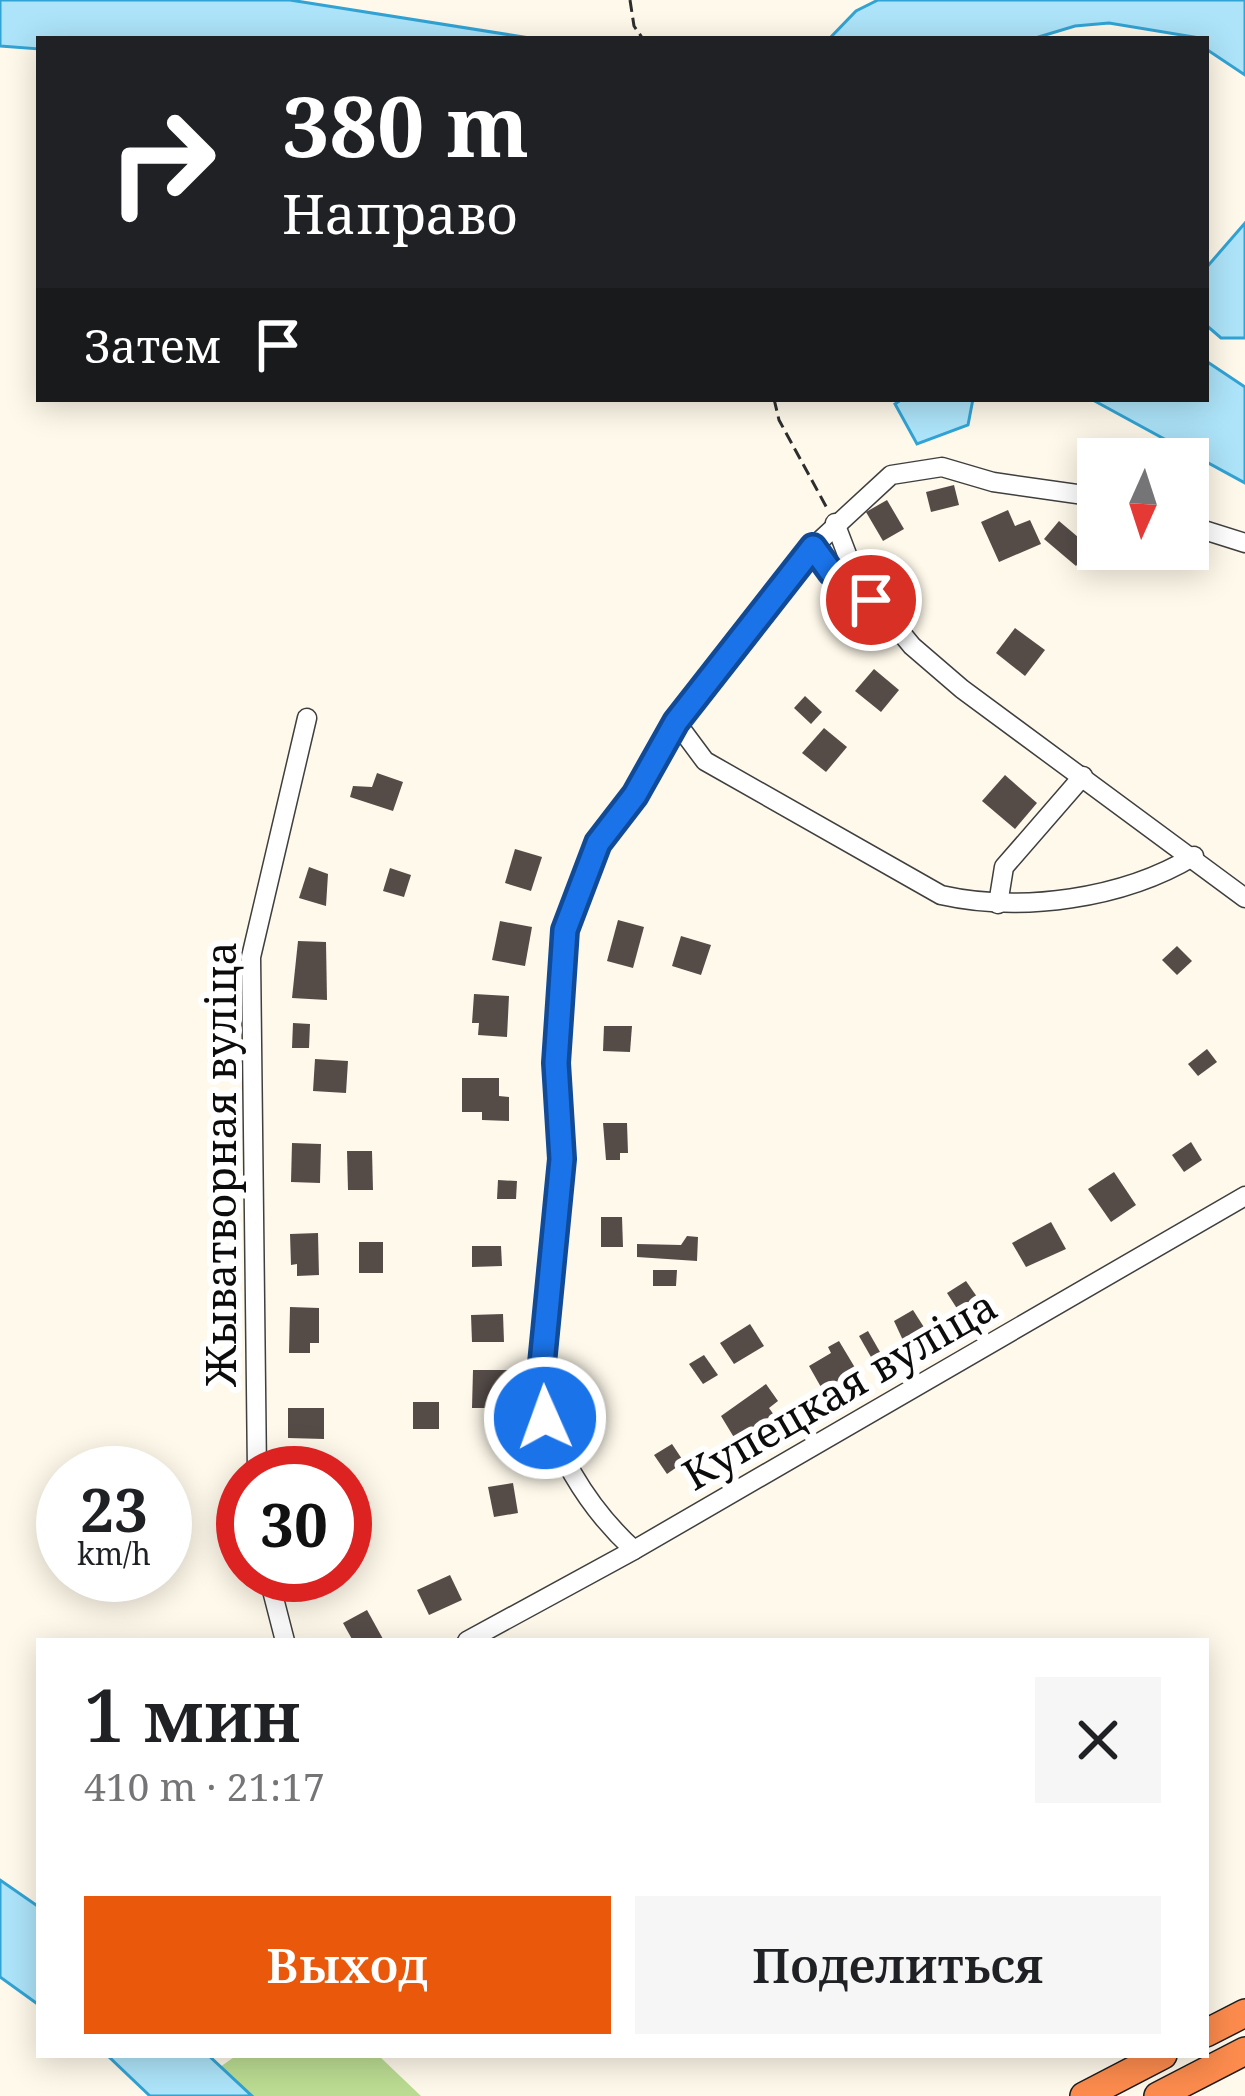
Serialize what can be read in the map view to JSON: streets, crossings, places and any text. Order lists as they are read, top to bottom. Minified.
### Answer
{"streets":{"street":["Жыватворная вуліца","Купецкая вуліца"]},"north":"bottom","page":{"turn":["380 m","Направо"],"then":"Затем","speed":"23 km/h","limit":"30","heading":["1 мин","410 m · 21:17"],"buttons":["Выход","Поделиться"]}}
